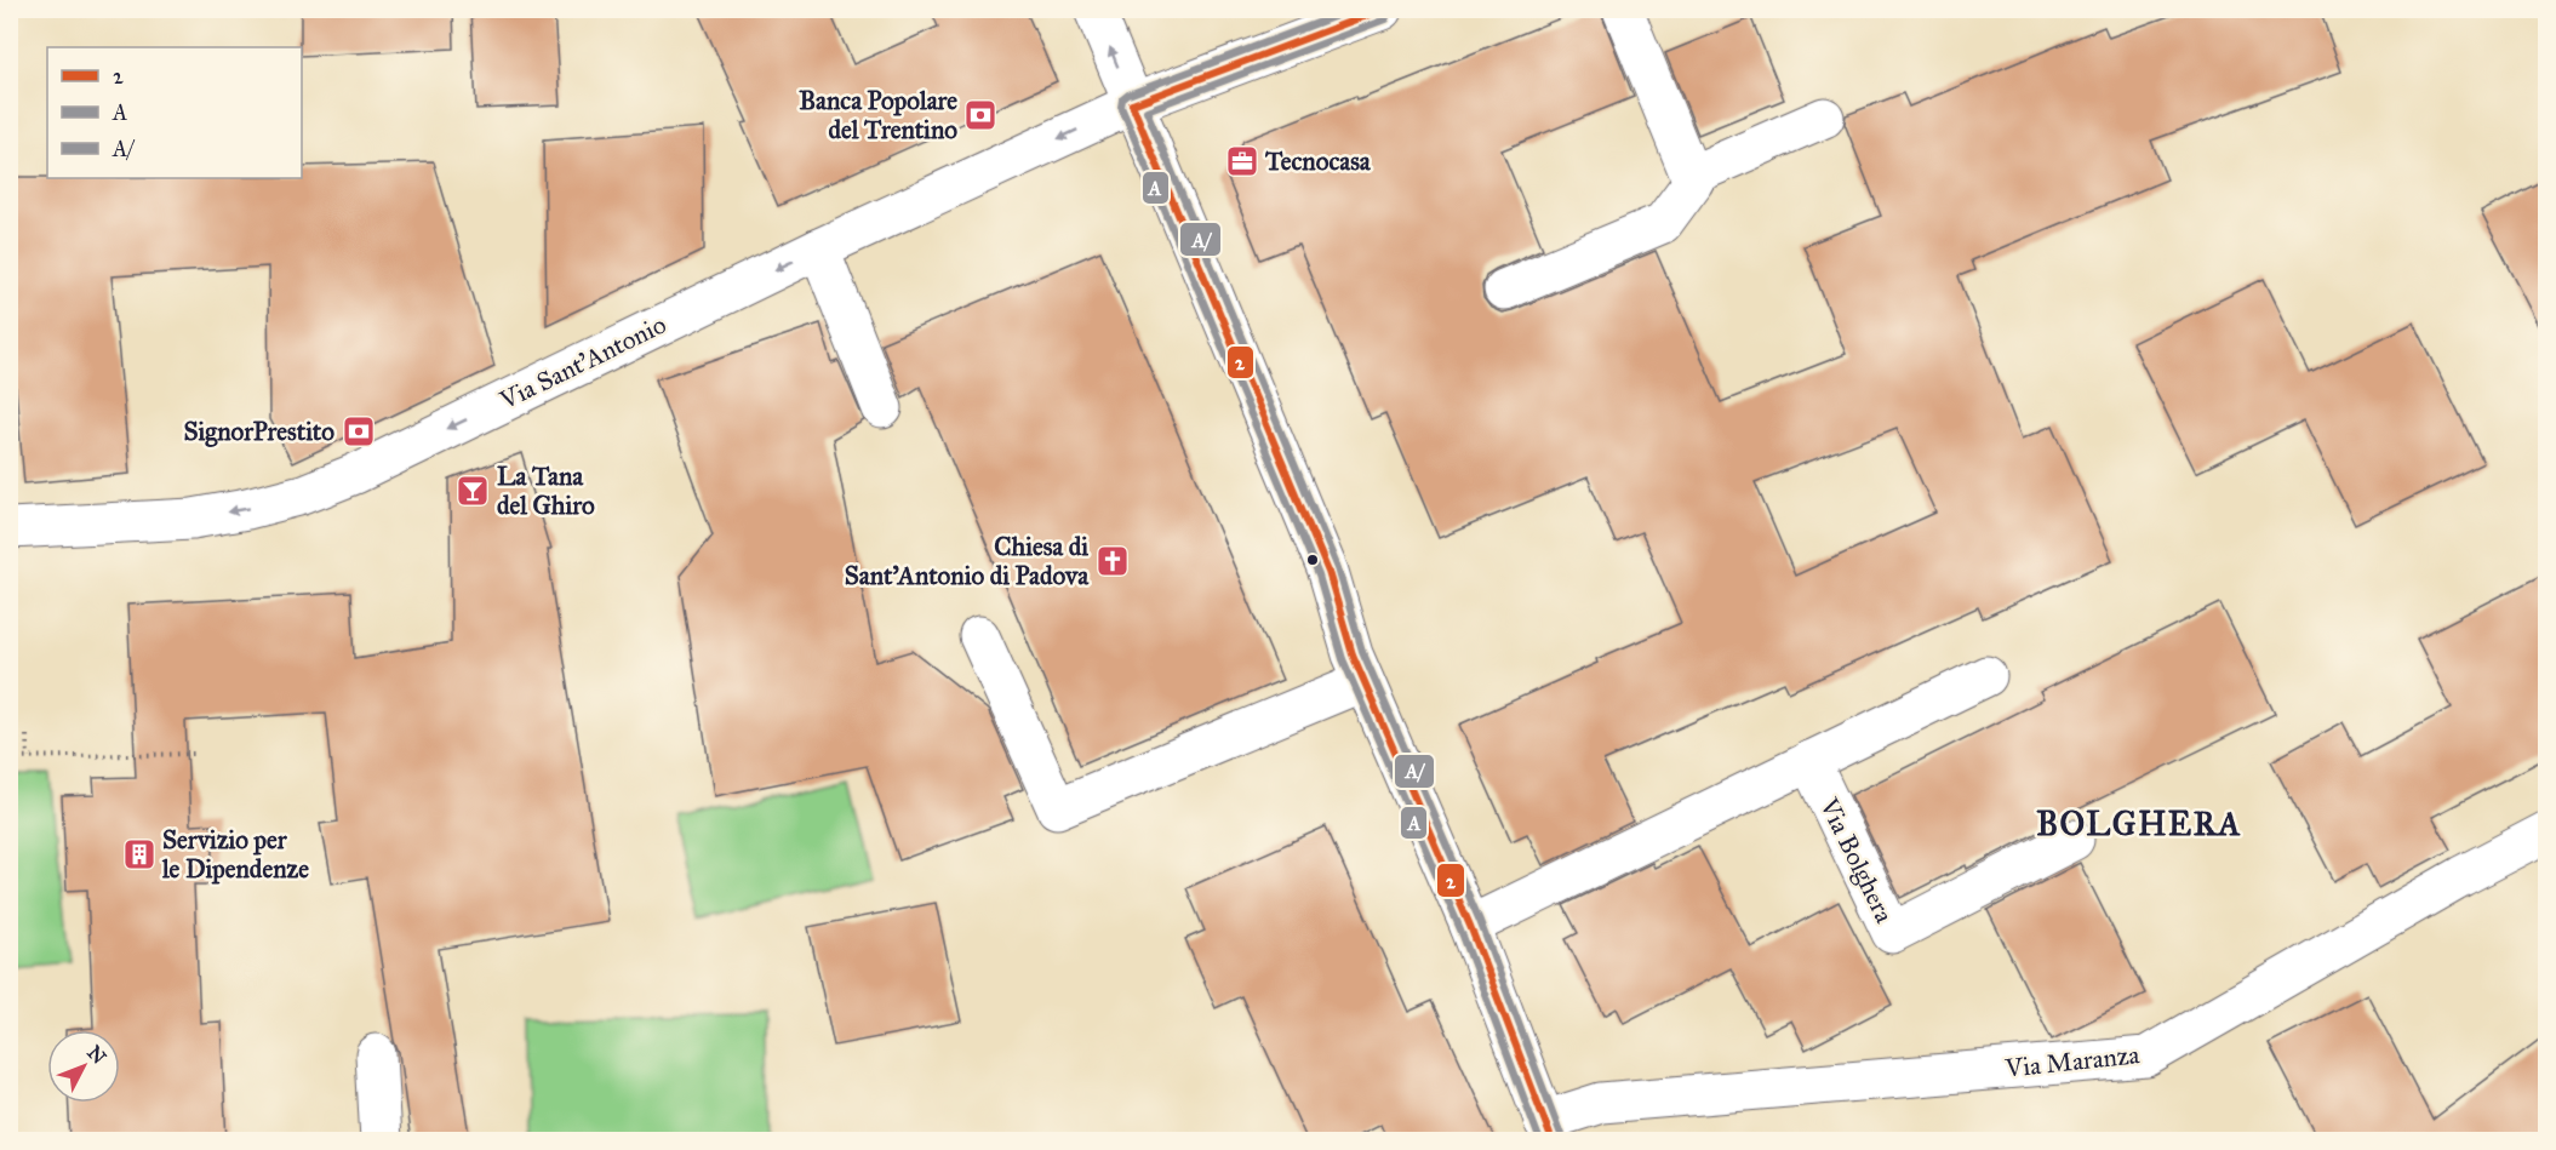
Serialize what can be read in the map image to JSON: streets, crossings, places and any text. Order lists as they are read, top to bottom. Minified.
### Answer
{"streets":{"street":["Via Sant'Antonio","Via Bolghera","Via Maranza"]},"one_way":["Via Sant'Antonio"],"districts":["BOLGHERA"],"places":{"bank":["Banca Popolare del Trentino","SignorPrestito"],"office":["Tecnocasa"],"bar":["La Tana del Ghiro"],"church":["Chiesa di Sant'Antonio di Padova"],"building":["Servizio per le Dipendenze"]},"lines":["transit line 2","transit line A","transit line A/"],"legend":["2","A","A/"],"north":"top right"}
